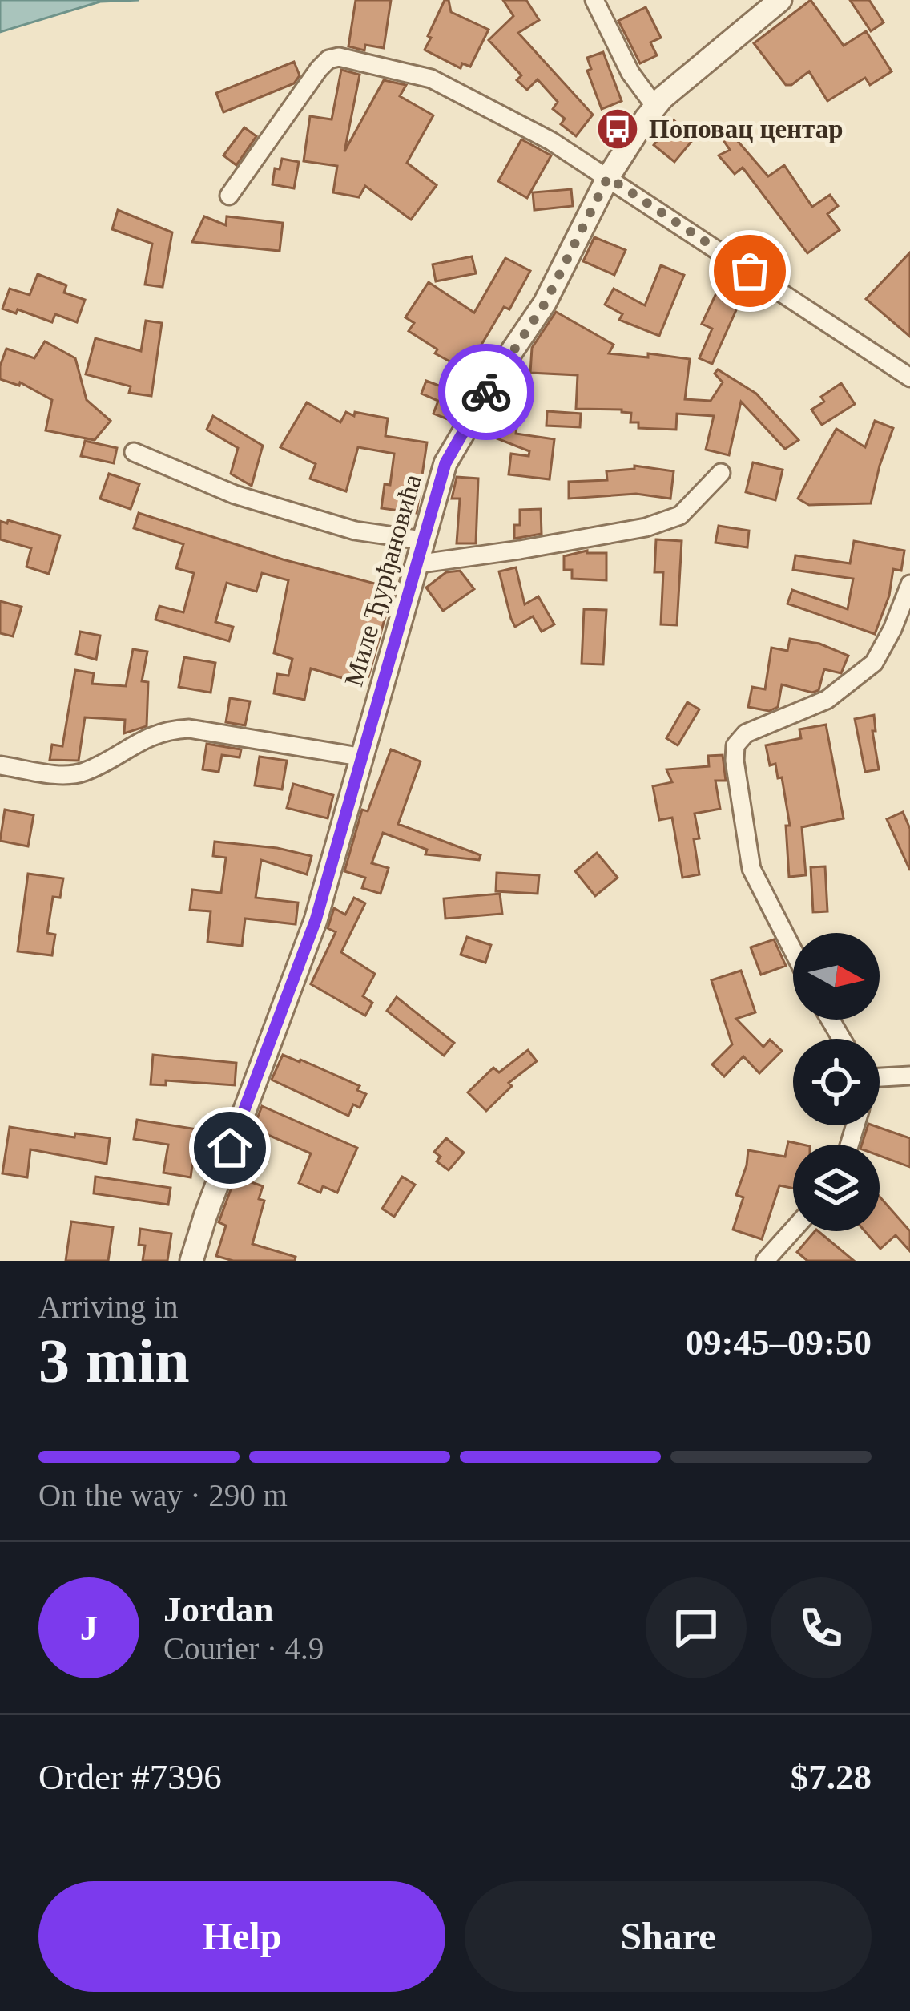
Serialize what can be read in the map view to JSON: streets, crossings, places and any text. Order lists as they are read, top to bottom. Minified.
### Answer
{"streets":{"street":["Миле Ђурђановића"]},"places":{"bus stop":["Поповац центар"]},"north":"right","page":{"heading":["3 min","Arriving in","09:45–09:50"],"panel":["Jordan","Courier · 4.9","Order #7396","$7.28"],"bar":"On the way · 290 m","round":"J","buttons":["Help","Share"]}}
